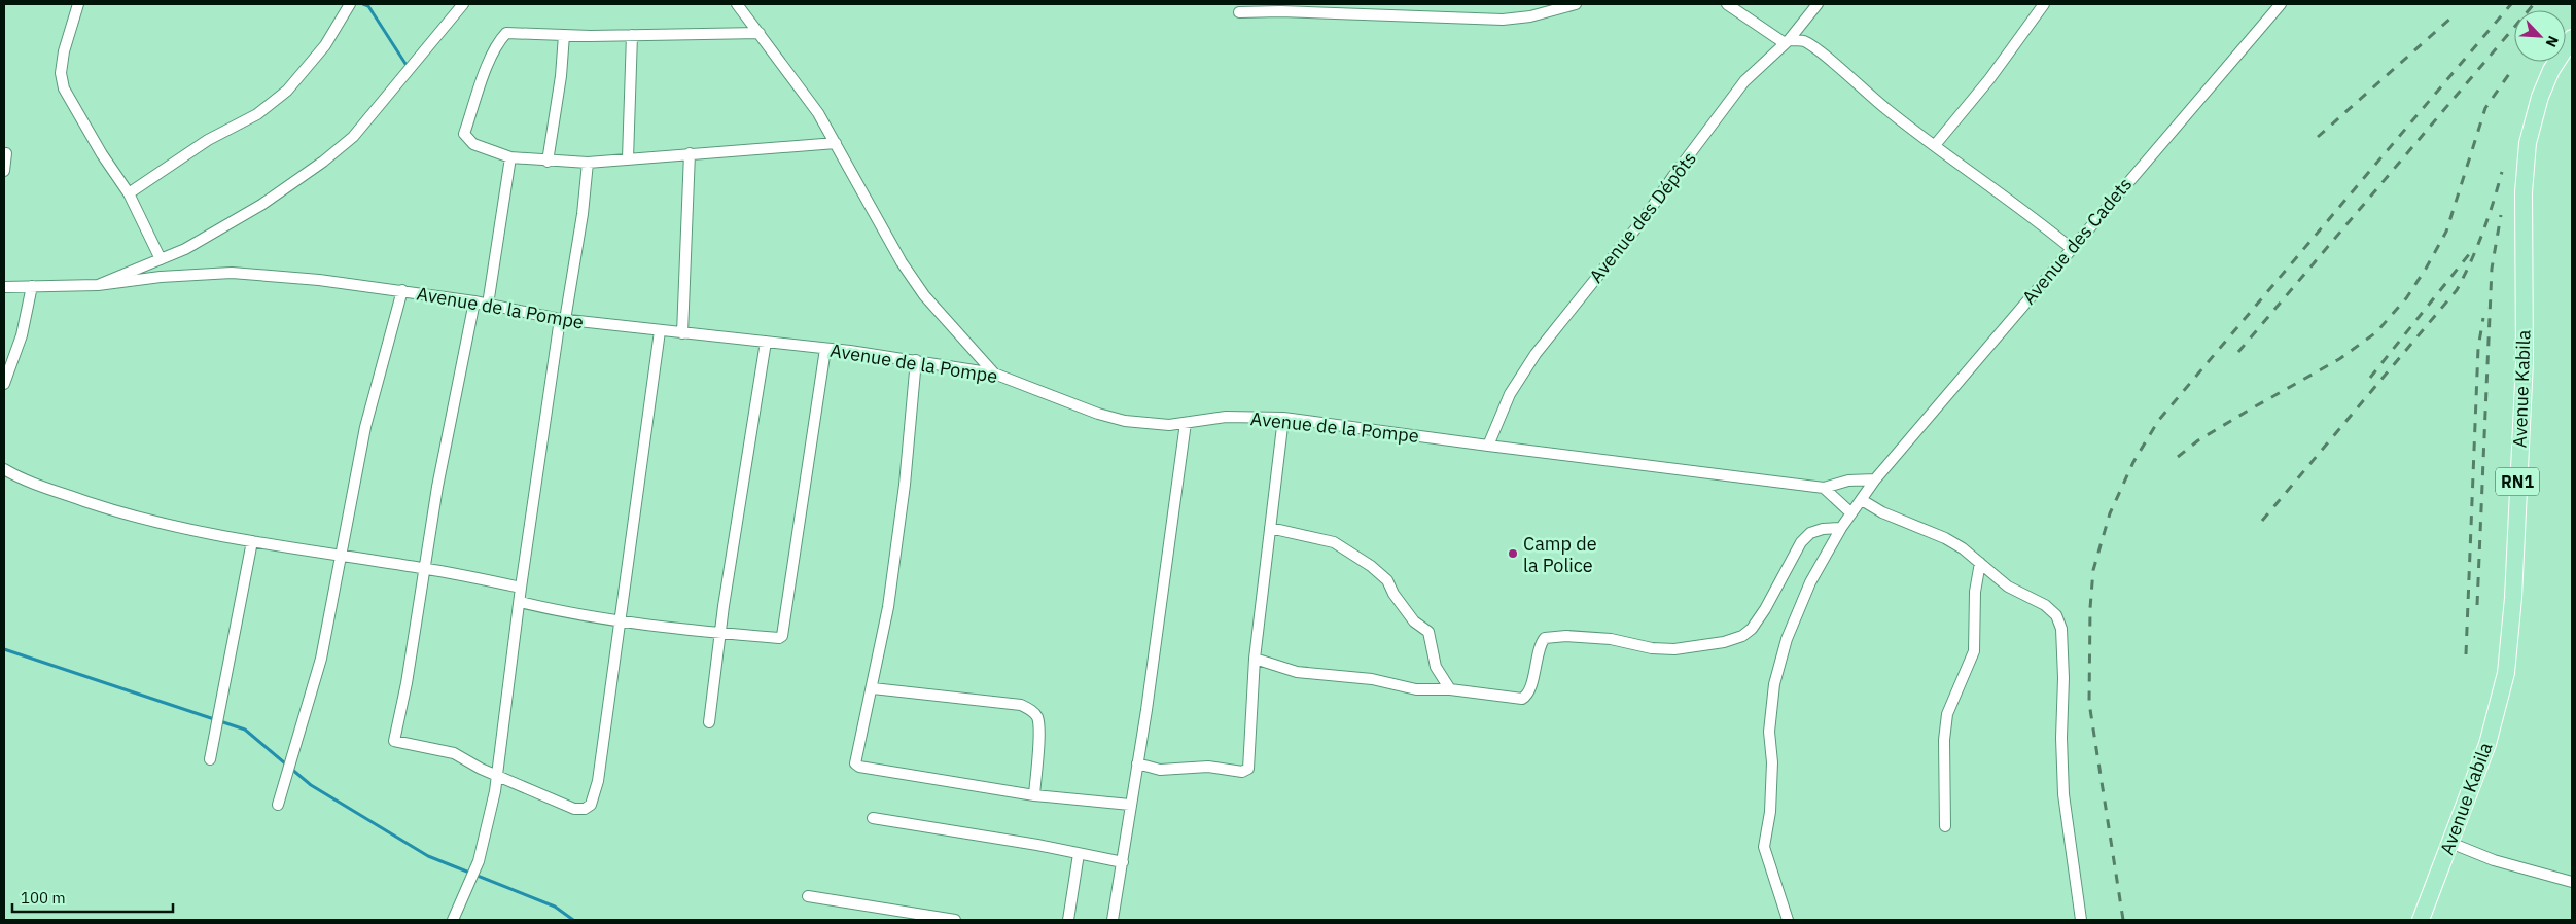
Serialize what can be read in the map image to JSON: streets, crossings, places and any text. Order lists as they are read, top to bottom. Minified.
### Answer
{"streets":{"highway":["Avenue Kabila","RN1"],"street":["Avenue des Dépôts","Avenue des Cadets","Avenue de la Pompe"]},"crossings":[["Avenue des Dépôts","Avenue de la Pompe"],["Avenue des Cadets","Avenue de la Pompe"]],"places":["Camp de la Police"],"scale_bar":"100 m","north":"bottom right"}
